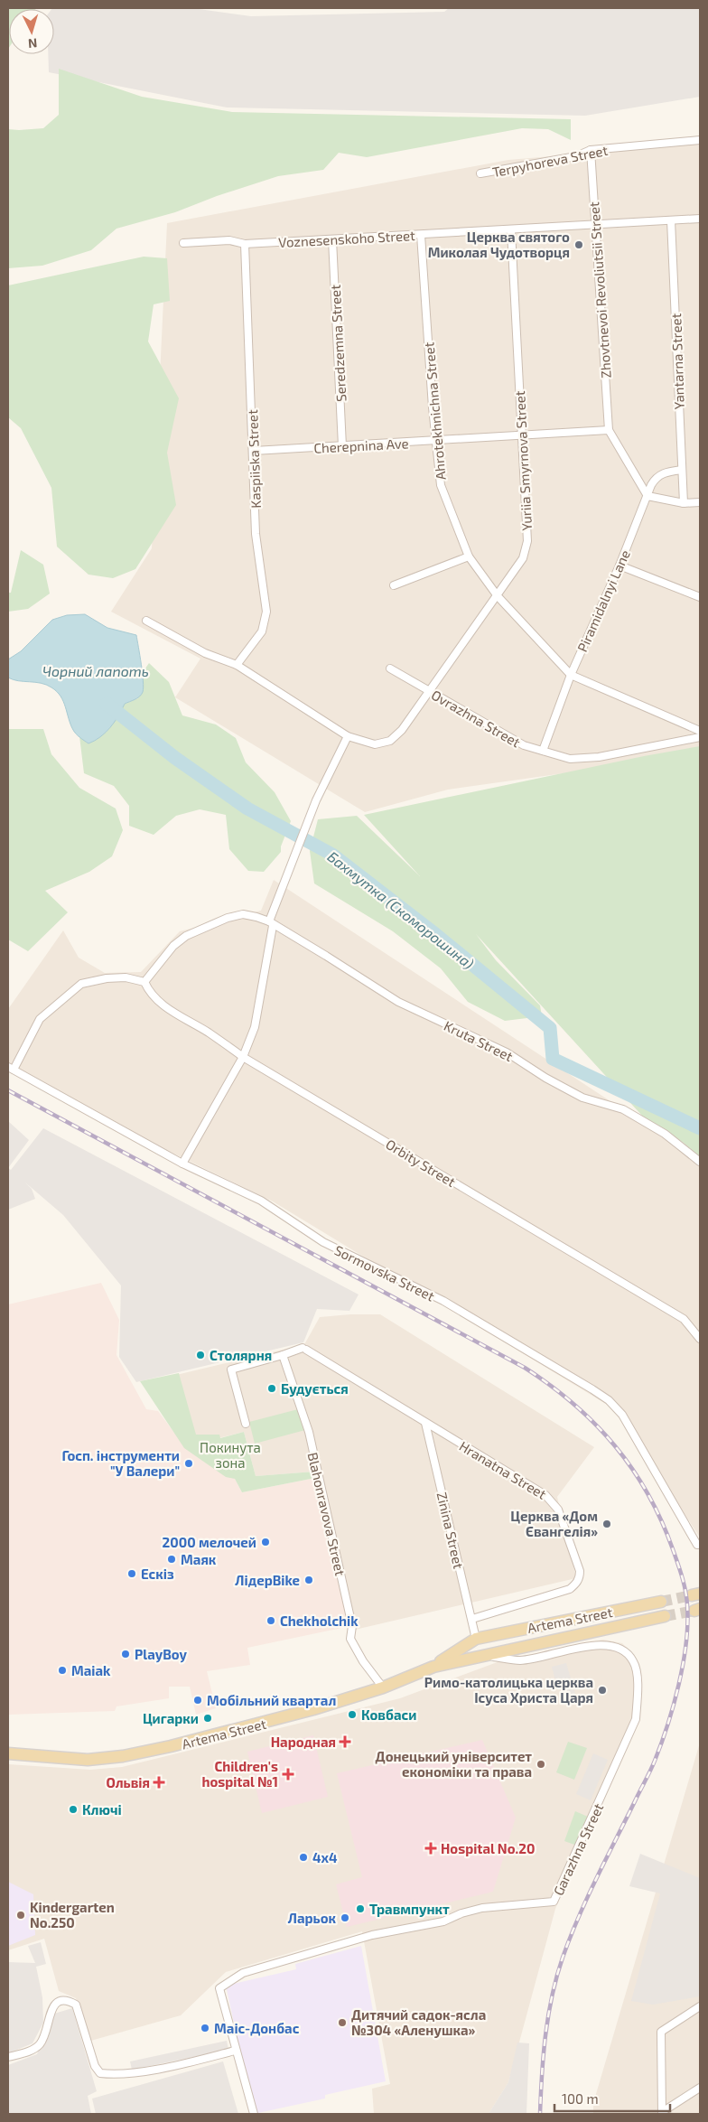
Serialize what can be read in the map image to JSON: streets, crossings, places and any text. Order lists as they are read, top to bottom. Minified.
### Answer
{"streets":{"main road":["Artema Street"],"street":["Terpyhoreva Street","Voznesenskoho Street","Zhovtnevoi Revoliutsii Street","Seredzemna Street","Yantarna Street","Ahrotekhnichna Street","Cherepnina Ave","Kaspiiska Street","Yuriia Smyrnova Street","Piramidalnyi Lane","Ovrazhna Street","Kruta Street","Orbity Street","Sormovska Street","Hranatna Street","Blahonravova Street","Zinina Street","Garazhna Street"]},"crossings":[["Terpyhoreva Street","Zhovtnevoi Revoliutsii Street"],["Voznesenskoho Street","Zhovtnevoi Revoliutsii Street"],["Voznesenskoho Street","Seredzemna Street"],["Voznesenskoho Street","Yantarna Street"],["Voznesenskoho Street","Ahrotekhnichna Street"],["Voznesenskoho Street","Kaspiiska Street"],["Voznesenskoho Street","Yuriia Smyrnova Street"],["Zhovtnevoi Revoliutsii Street","Cherepnina Ave"],["Seredzemna Street","Cherepnina Ave"],["Yantarna Street","Piramidalnyi Lane"],["Ahrotekhnichna Street","Cherepnina Ave"],["Ahrotekhnichna Street","Yuriia Smyrnova Street"],["Ahrotekhnichna Street","Piramidalnyi Lane"],["Cherepnina Ave","Kaspiiska Street"],["Cherepnina Ave","Yuriia Smyrnova Street"],["Yuriia Smyrnova Street","Ovrazhna Street"],["Piramidalnyi Lane","Ovrazhna Street"],["Kruta Street","Orbity Street"],["Hranatna Street","Blahonravova Street"],["Hranatna Street","Zinina Street"],["Blahonravova Street","Artema Street"],["Zinina Street","Artema Street"],["Artema Street","Garazhna Street"]],"water":["Чорний лапоть","Бахмутка (Скоморошина)"],"parks":["Покинута зона"],"places":{"other":["Церква святого Миколая Чудотворця","Столярня","Будується","Госп. інструменти \"У Валери\"","Церква «Дом Євангелія»","2000 мелочей","Маяк","Ескіз","ЛідерBike","Chekholchik","PlayBoy","Maiak","Римо-католицька церква Ісуса Христа Царя","Мобільний квартал","Ковбаси","Цигарки","Донецький університет економіки та права","Ключі","4x4","Травмпункт","Kindergarten No.250","Ларьок","Дитячий садок-ясла №304 «Аленушка»","Маіс-Донбас"],"health":["Народная","Children's hospital №1","Ольвія","Hospital No.20"]},"scale_bar":"100 m","north":"bottom"}
